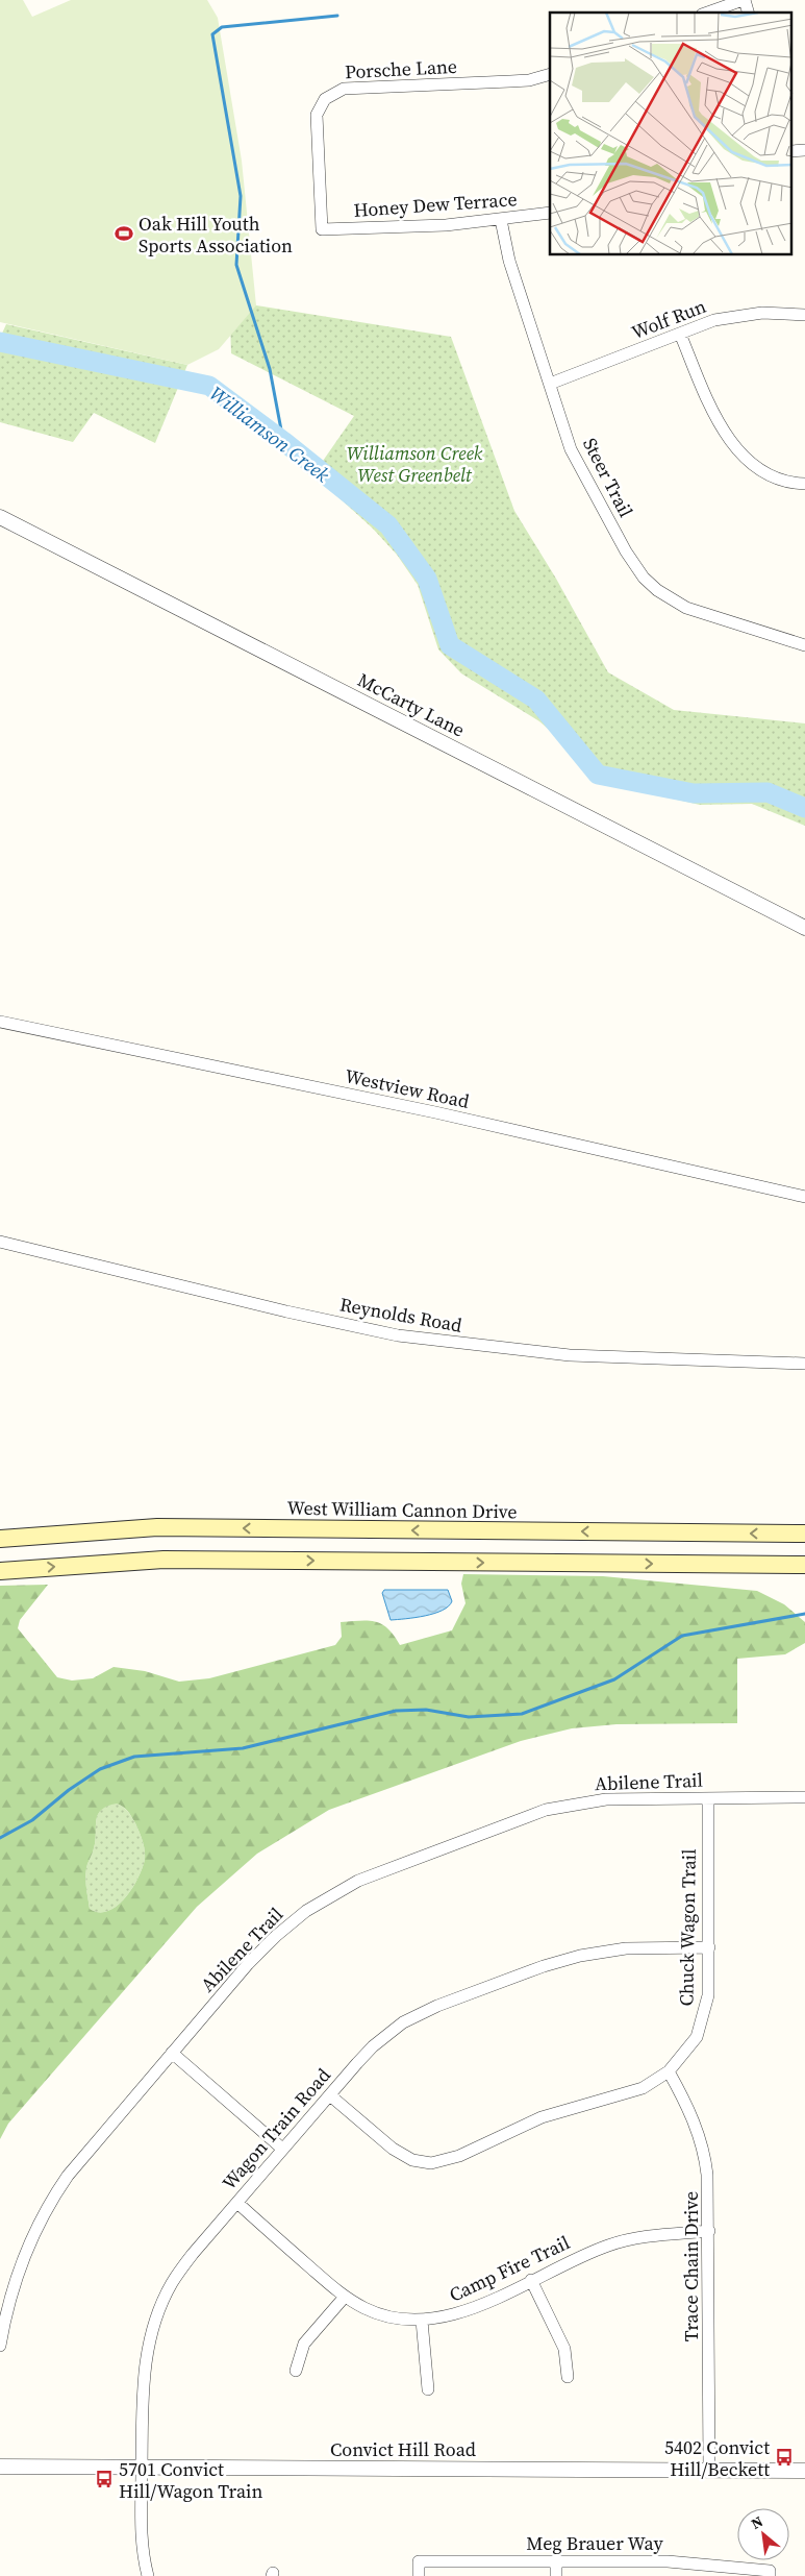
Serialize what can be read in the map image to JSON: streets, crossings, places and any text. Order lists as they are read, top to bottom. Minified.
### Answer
{"streets":{"main road":["West William Cannon Drive"],"street":["Porsche Lane","Honey Dew Terrace","Wolf Run","Steer Trail","McCarty Lane","Westview Road","Reynolds Road","Abilene Trail","Chuck Wagon Trail","Wagon Train Road","Trace Chain Drive","Camp Fire Trail","Convict Hill Road","Meg Brauer Way"]},"crossings":[["Porsche Lane","Honey Dew Terrace"],["Honey Dew Terrace","Steer Trail"],["Wolf Run","Steer Trail"],["Abilene Trail","Chuck Wagon Trail"],["Chuck Wagon Trail","Wagon Train Road"],["Chuck Wagon Trail","Trace Chain Drive"],["Wagon Train Road","Camp Fire Trail"],["Wagon Train Road","Convict Hill Road"],["Trace Chain Drive","Camp Fire Trail"],["Trace Chain Drive","Convict Hill Road"]],"water":["Williamson Creek"],"parks":["Williamson Creek West Greenbelt"],"places":{"sports":["Oak Hill Youth Sports Association"],"bus stop":["5402 Convict Hill/Beckett","5701 Convict Hill/Wagon Train"]},"north":"top left"}
